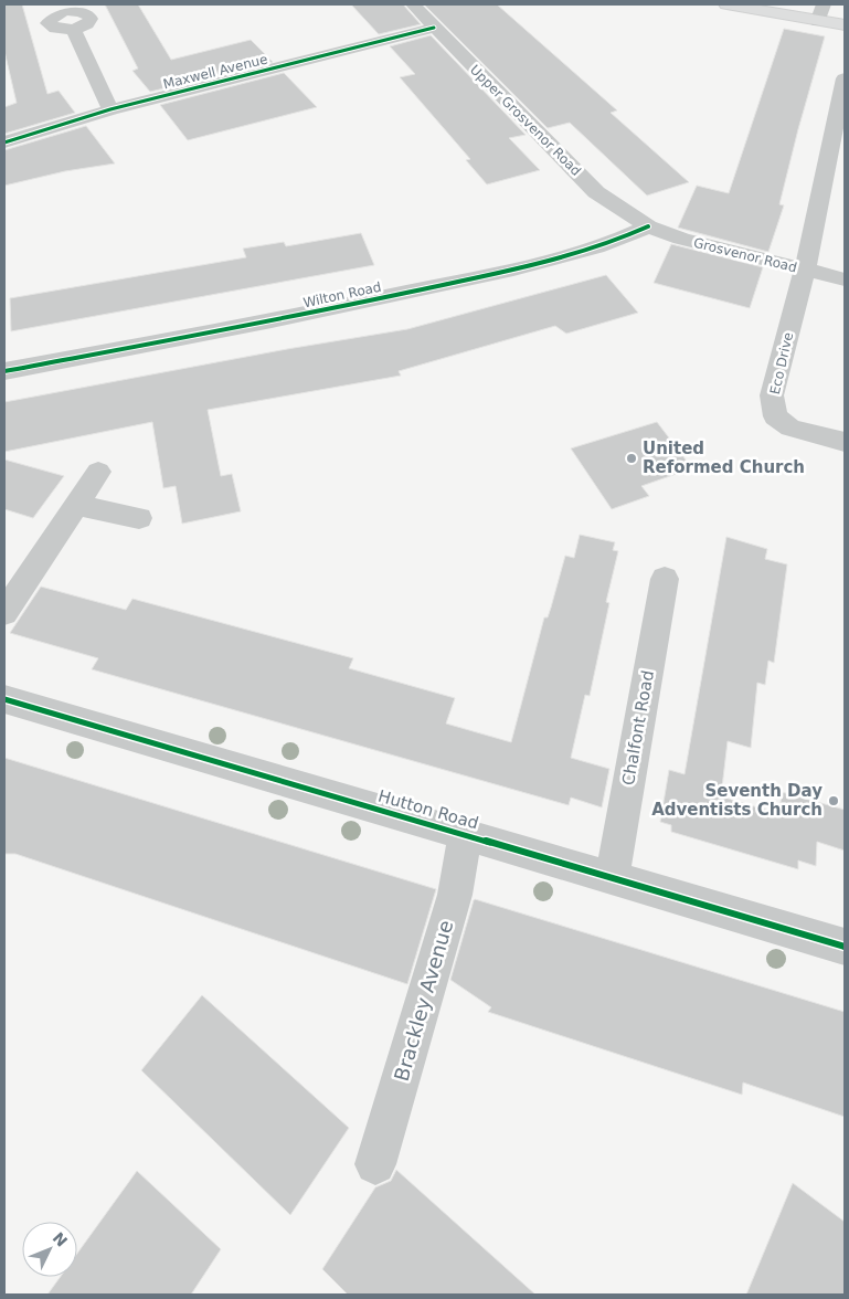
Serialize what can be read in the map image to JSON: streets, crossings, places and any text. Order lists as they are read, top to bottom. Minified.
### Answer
{"streets":{"street":["Maxwell Avenue","Upper Grosvenor Road","Grosvenor Road","Wilton Road","Eco Drive","Chalfont Road","Hutton Road","Brackley Avenue"]},"crossings":[["Maxwell Avenue","Upper Grosvenor Road"],["Upper Grosvenor Road","Grosvenor Road"],["Upper Grosvenor Road","Wilton Road"],["Grosvenor Road","Wilton Road"],["Grosvenor Road","Eco Drive"],["Chalfont Road","Hutton Road"],["Hutton Road","Brackley Avenue"]],"places":["United Reformed Church","Seventh Day Adventists Church"],"north":"top right"}
